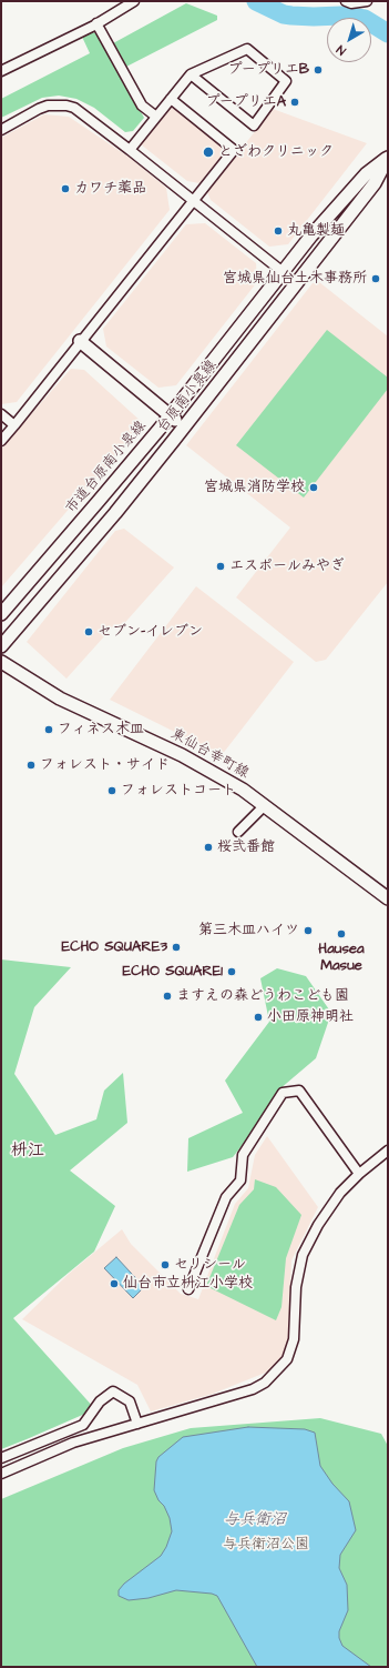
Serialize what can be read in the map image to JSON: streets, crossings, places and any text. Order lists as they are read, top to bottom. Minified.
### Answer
{"streets":{"street":["台原南小泉線","市道台原南小泉線","東仙台幸町線"]},"crossings":[["台原南小泉線","市道台原南小泉線"]],"districts":["枡江"],"water":["与兵衛沼"],"parks":["与兵衛沼公園"],"places":["プープリエB","プープリエA","とざわクリニック","カワチ薬品","丸亀製麺","宮城県仙台土木事務所","宮城県消防学校","エスポールみやぎ","セブン-イレブン","フィネス木皿","フォレスト・サイド","フォレストコート","桜弐番館","第三木皿ハイツ","Hausea Masue","ECHO SQUARE3","ECHO SQUARE1","ますえの森どうわこども園","小田原神明社","セリシール","仙台市立枡江小学校"],"north":"bottom left"}
